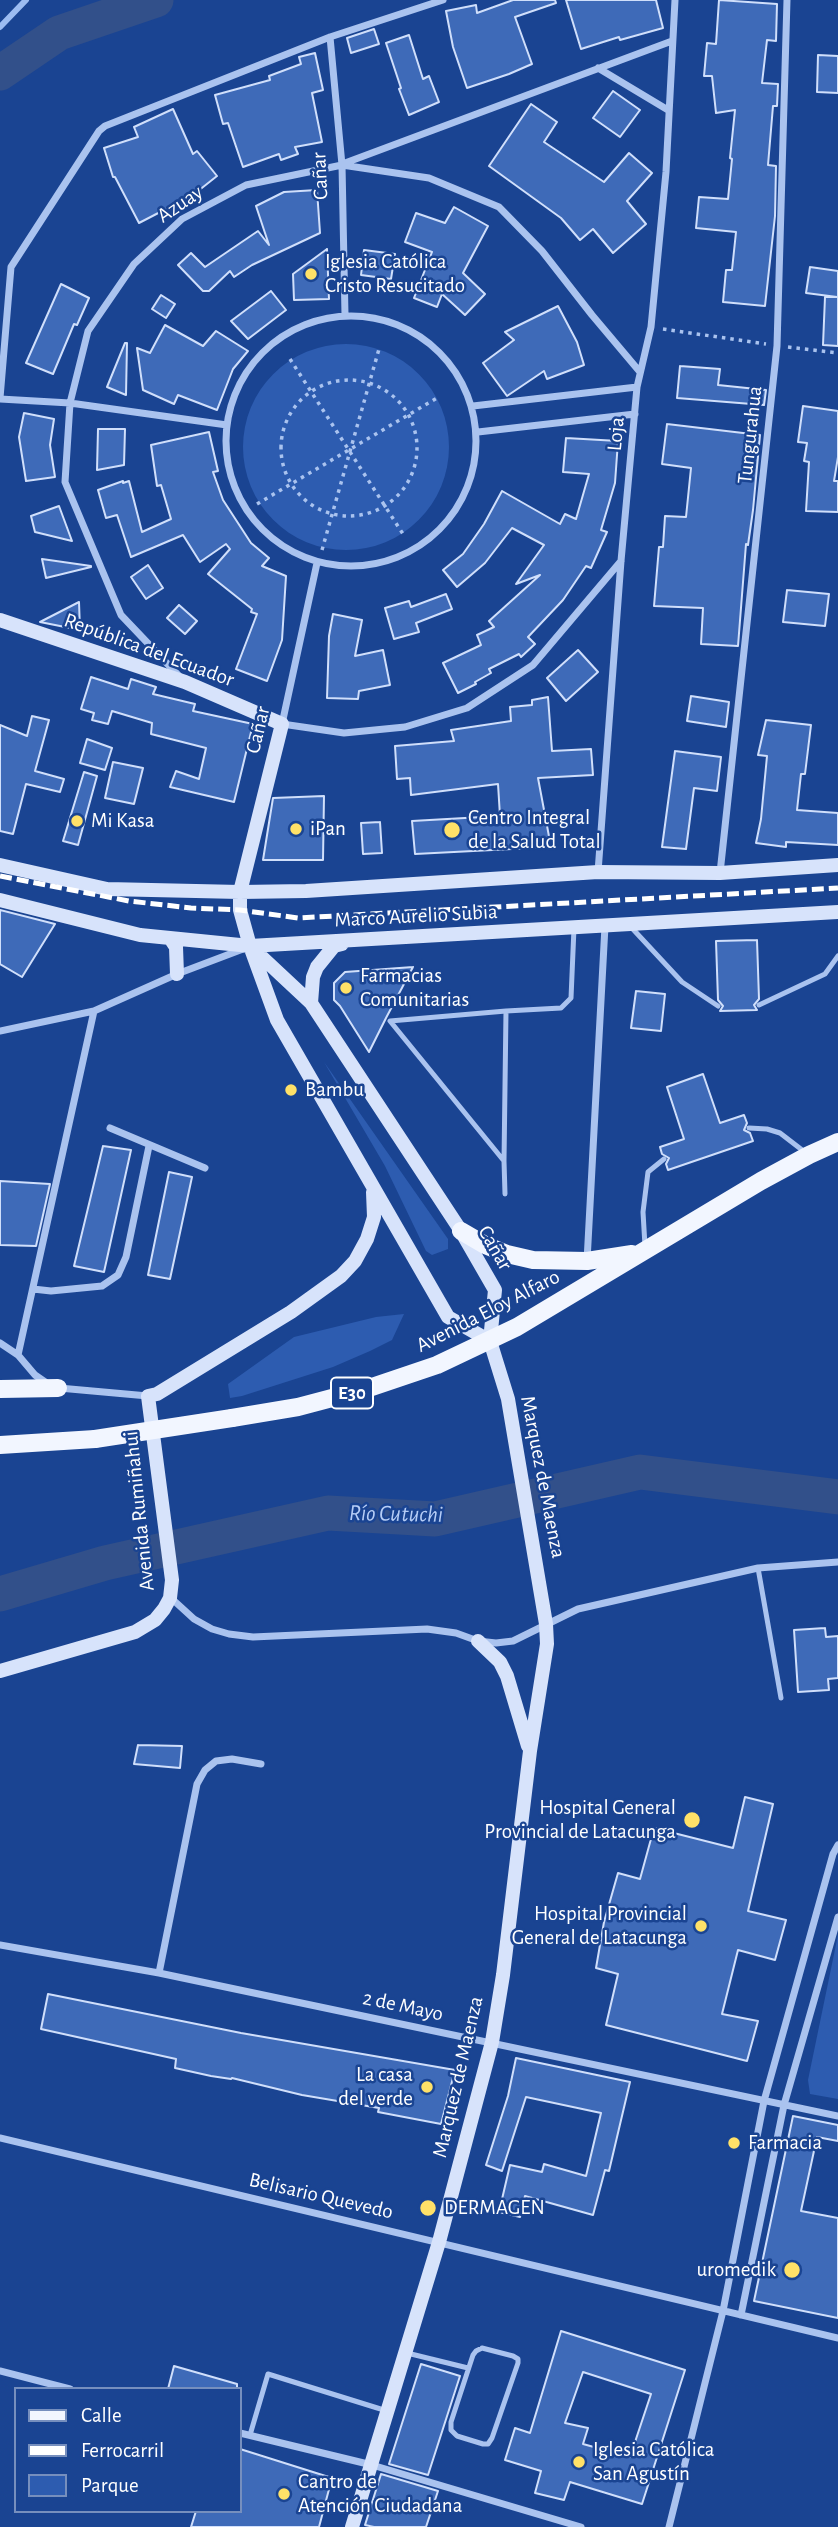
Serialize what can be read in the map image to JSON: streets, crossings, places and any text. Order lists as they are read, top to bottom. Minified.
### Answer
{"streets":{"main road":["Avenida Eloy Alfaro","E30"],"street":["Cañar","Azuay","Loja","Tungurahua","República del Ecuador","Marco Aurelio Subia","Marquez de Maenza","Avenida Rumiñahui","2 de Mayo","Belisario Quevedo"]},"crossings":[["Cañar","Azuay"],["Cañar","República del Ecuador"],["Cañar","Marco Aurelio Subia"],["Cañar","Avenida Eloy Alfaro"],["Cañar","Marquez de Maenza"],["Azuay","Loja"],["Azuay","República del Ecuador"],["Loja","Marco Aurelio Subia"],["Tungurahua","Marco Aurelio Subia"],["Avenida Eloy Alfaro","Marquez de Maenza"],["Marquez de Maenza","2 de Mayo"],["Marquez de Maenza","Belisario Quevedo"]],"water":["Río Cutuchi"],"places":["Iglesia Católica Cristo Resucitado","Mi Kasa","iPan","Centro Integral de la Salud Total","Farmacias Comunitarias","Bambu","Hospital General Provincial de Latacunga","Hospital Provincial General de Latacunga","La casa del verde","Farmacia","DERMAGEN","uromedik","Iglesia Católica San Agustín","Cantro de Atención Ciudadana"],"legend":["Calle","Ferrocarril","Parque"]}
